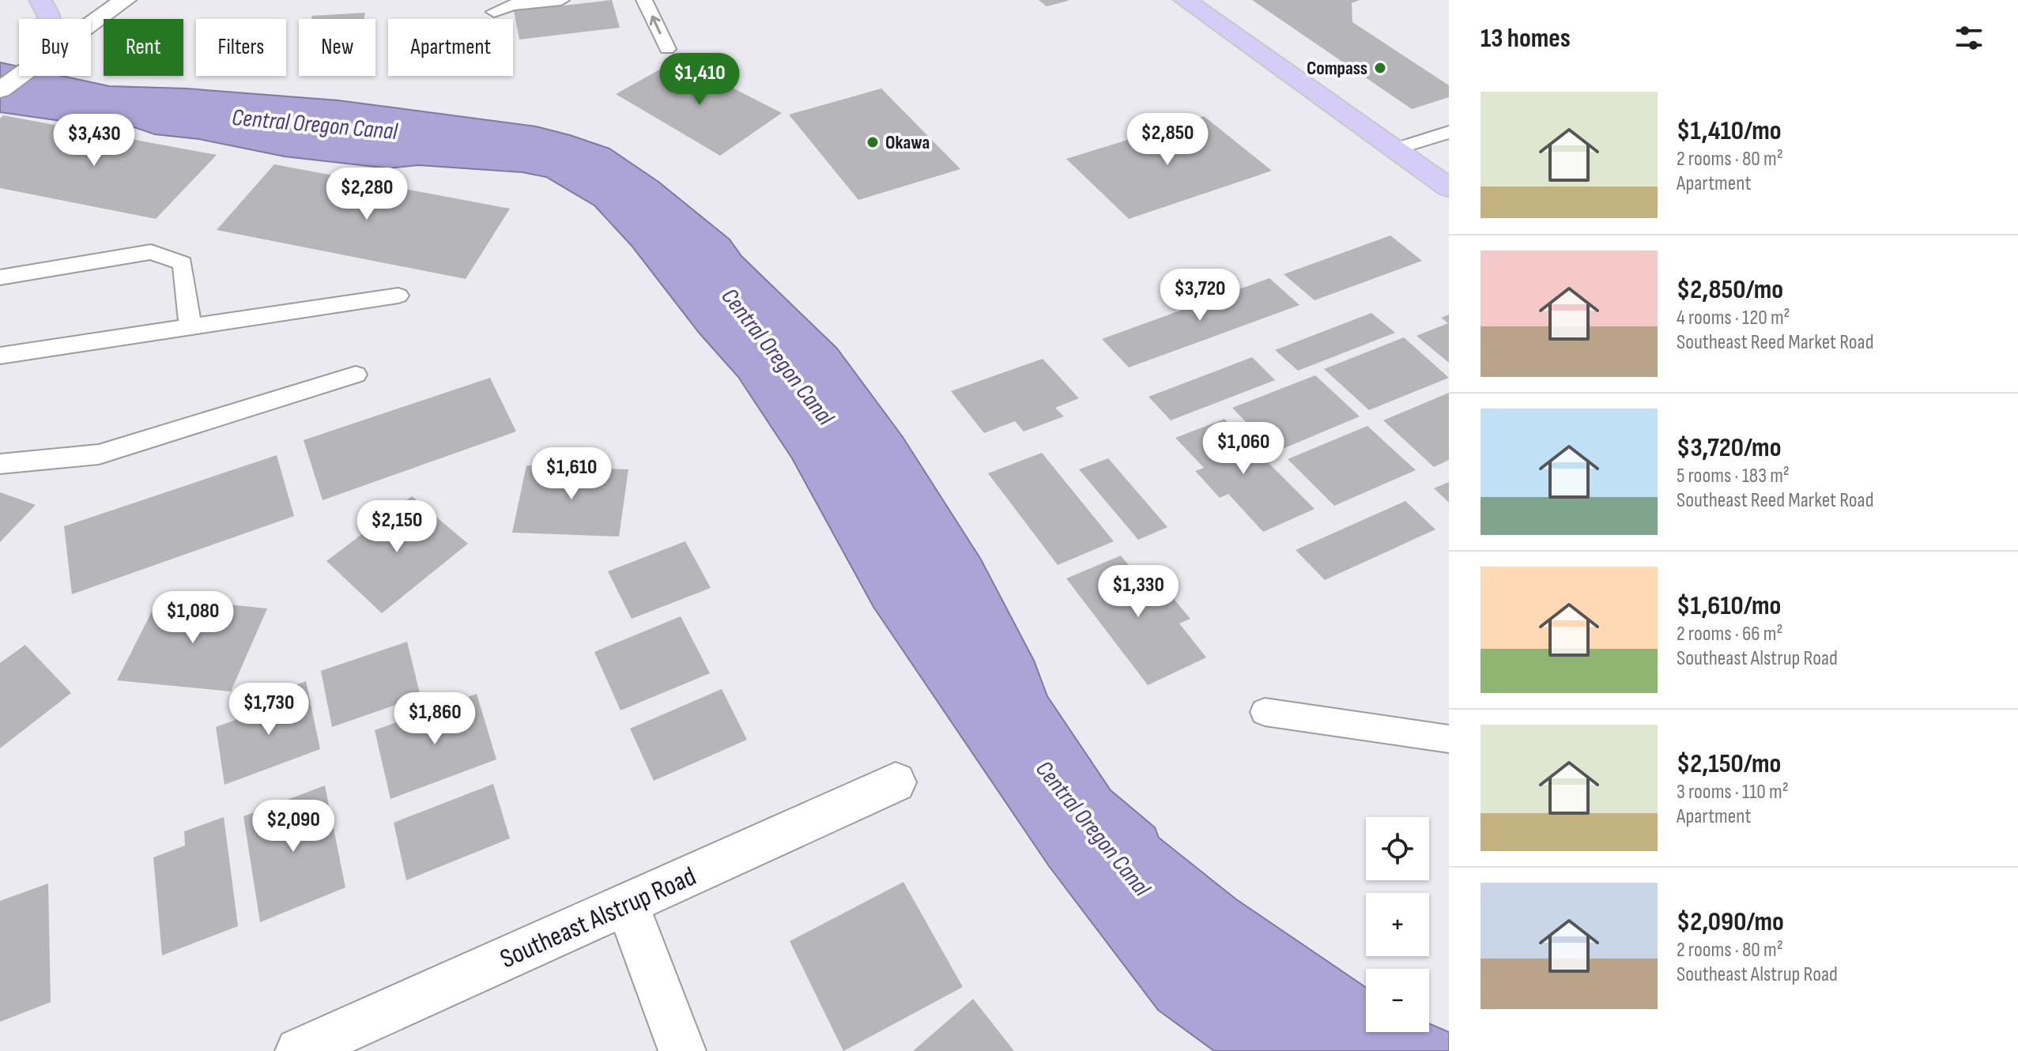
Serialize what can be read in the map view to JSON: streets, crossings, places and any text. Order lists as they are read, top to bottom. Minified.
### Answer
{"streets":{"street":["Southeast Alstrup Road"]},"water":["Central Oregon Canal"],"places":["Compass","Okawa"],"page":{"heading":"13 homes","chip":["Buy","Rent","Filters","New","Apartment"],"price":["$1,410","$2,850","$3,430","$2,280","$3,720","$1,060","$1,610","$2,150","$1,330","$1,080","$1,730","$1,860","$2,090"],"list":[{"name":"$1,410/mo","note":"2 rooms · 80 m² · Apartment"},{"name":"$2,850/mo","note":"4 rooms · 120 m² · Southeast Reed Market Road"},{"name":"$3,720/mo","note":"5 rooms · 183 m² · Southeast Reed Market Road"},{"name":"$1,610/mo","note":"2 rooms · 66 m² · Southeast Alstrup Road"},{"name":"$2,150/mo","note":"3 rooms · 110 m² · Apartment"},{"name":"$2,090/mo","note":"2 rooms · 80 m² · Southeast Alstrup Road"}],"map_buttons":["+","−"]}}
